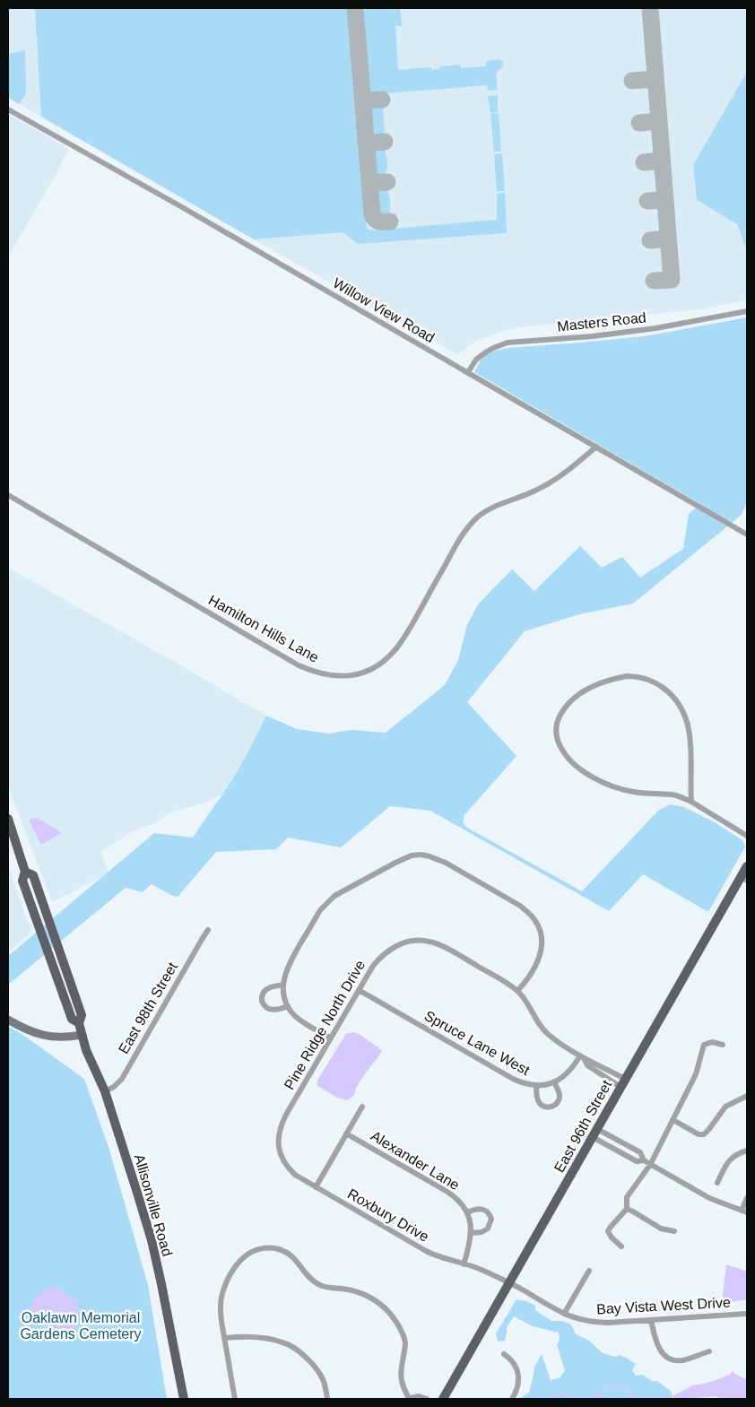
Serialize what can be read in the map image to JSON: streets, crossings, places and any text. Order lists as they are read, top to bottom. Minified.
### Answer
{"streets":{"main road":["East 96th Street","Allisonville Road"],"street":["Willow View Road","Masters Road","Hamilton Hills Lane","East 98th Street","Pine Ridge North Drive","Spruce Lane West","Alexander Lane","Roxbury Drive","Bay Vista West Drive"]},"crossings":[["Willow View Road","Masters Road"],["Willow View Road","Hamilton Hills Lane"],["East 98th Street","Allisonville Road"],["Pine Ridge North Drive","Spruce Lane West"],["Pine Ridge North Drive","Roxbury Drive"],["East 96th Street","Roxbury Drive"],["East 96th Street","Bay Vista West Drive"],["Alexander Lane","Roxbury Drive"],["Roxbury Drive","Bay Vista West Drive"]],"parks":["Oaklawn Memorial Gardens Cemetery"]}
